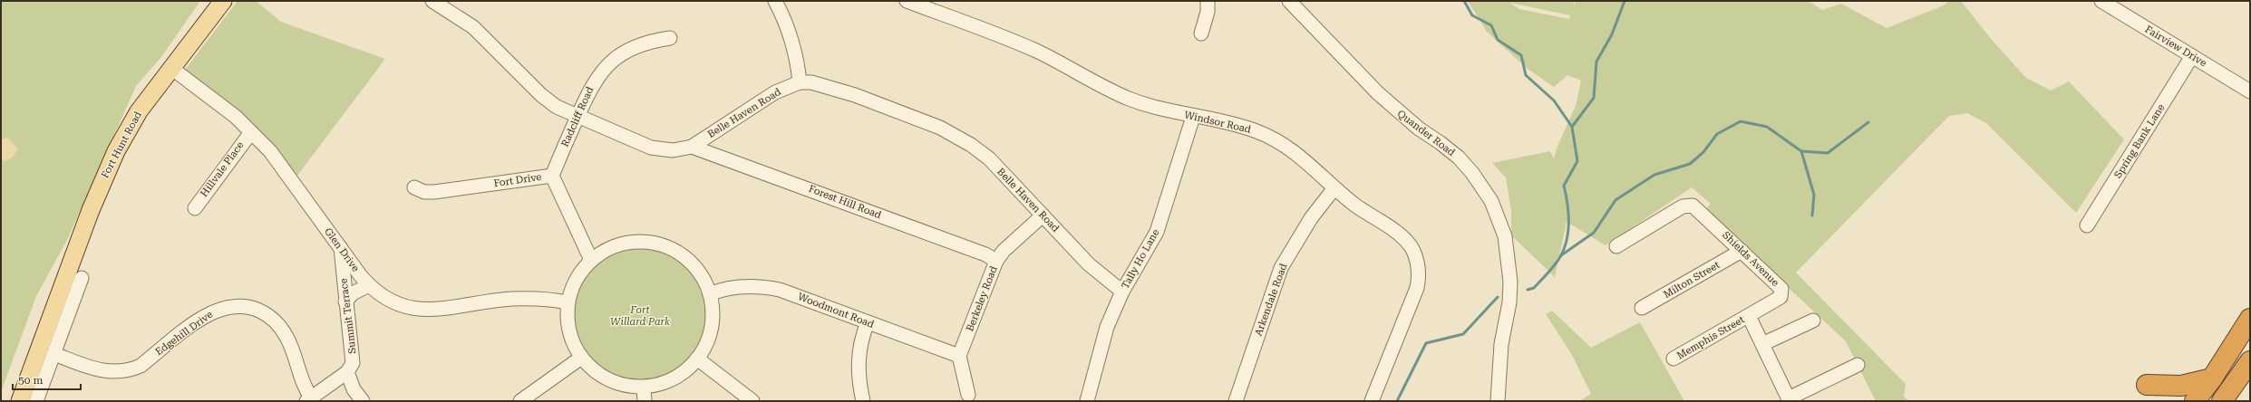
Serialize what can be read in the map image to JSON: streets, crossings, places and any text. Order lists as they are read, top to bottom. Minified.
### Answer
{"streets":{"main road":["Fort Hunt Road"],"street":["Fairview Drive","Belle Haven Road","Radcliff Road","Windsor Road","Quander Road","Spring Bank Lane","Hillvale Place","Fort Drive","Forest Hill Road","Glen Drive","Tally Ho Lane","Shields Avenue","Milton Street","Berkeley Road","Arkendale Road","Woodmont Road","Summit Terrace","Edgehill Drive","Memphis Street"]},"crossings":[["Fairview Drive","Spring Bank Lane"],["Belle Haven Road","Radcliff Road"],["Belle Haven Road","Forest Hill Road"],["Belle Haven Road","Tally Ho Lane"],["Belle Haven Road","Berkeley Road"],["Radcliff Road","Fort Drive"],["Windsor Road","Tally Ho Lane"],["Windsor Road","Arkendale Road"],["Fort Hunt Road","Glen Drive"],["Fort Hunt Road","Edgehill Drive"],["Hillvale Place","Glen Drive"],["Forest Hill Road","Berkeley Road"],["Glen Drive","Summit Terrace"],["Shields Avenue","Milton Street"],["Shields Avenue","Memphis Street"],["Berkeley Road","Woodmont Road"]],"parks":["Fort Willard Park"],"scale_bar":"50 m"}
